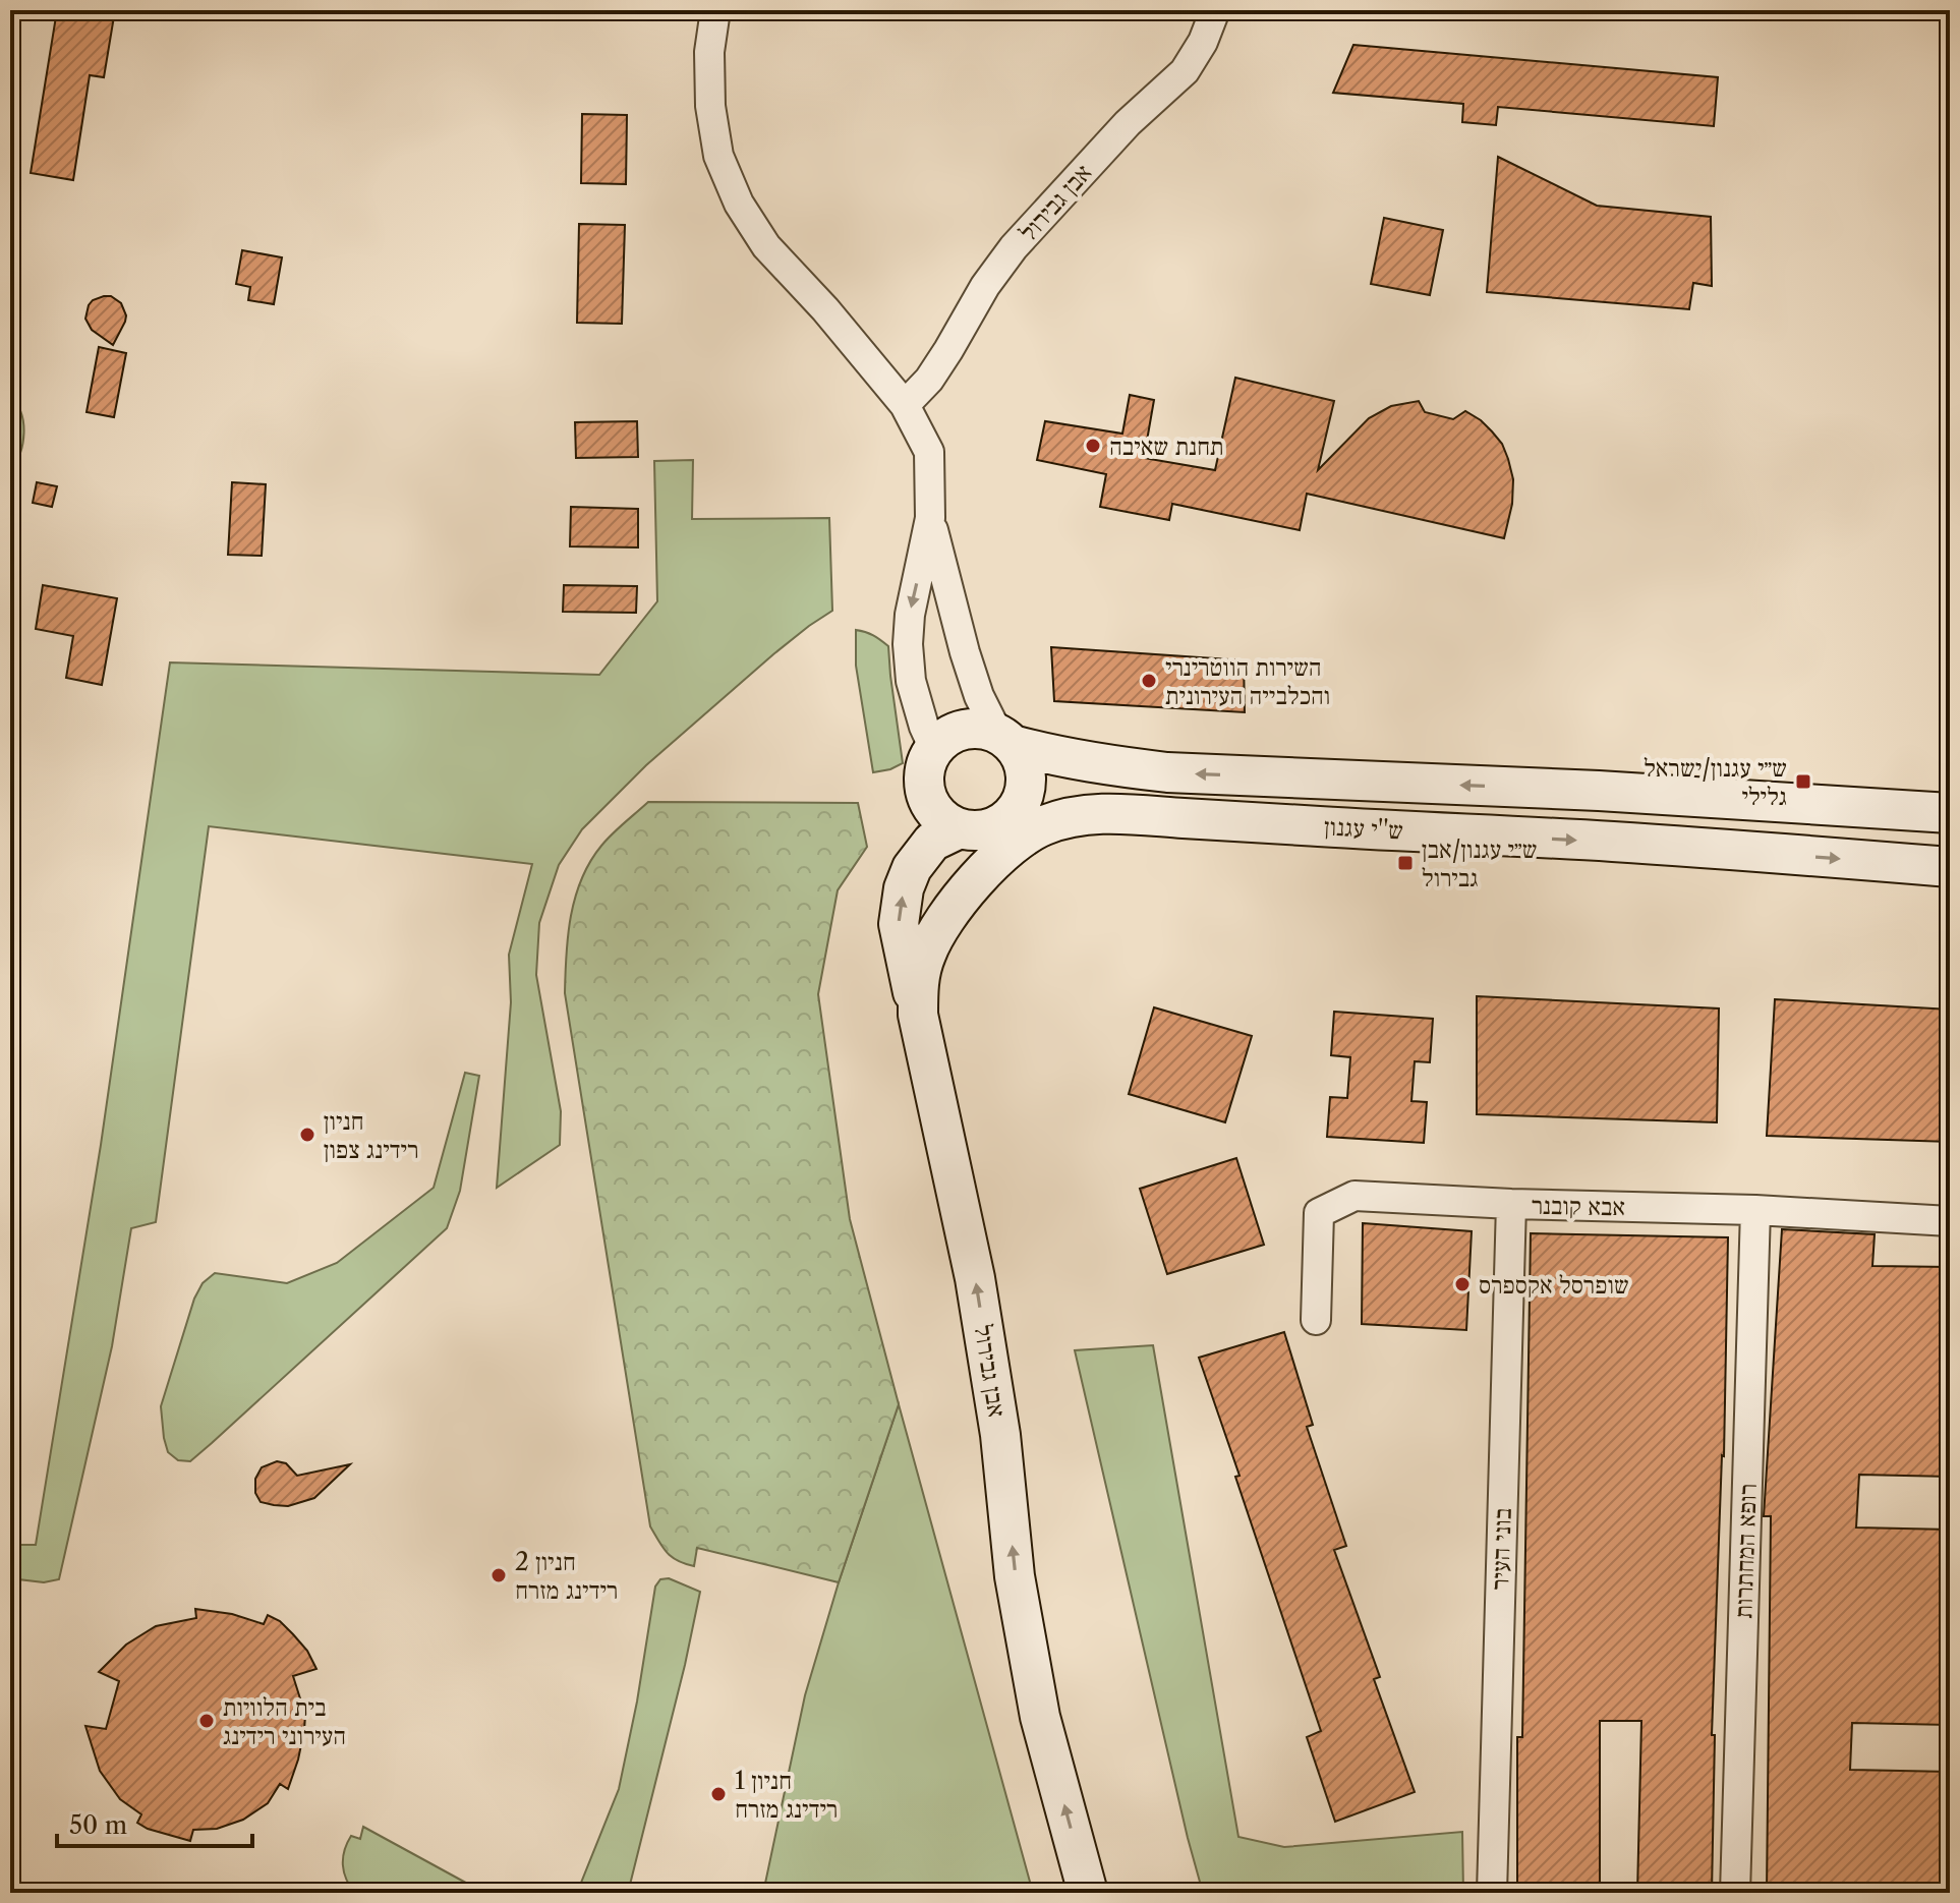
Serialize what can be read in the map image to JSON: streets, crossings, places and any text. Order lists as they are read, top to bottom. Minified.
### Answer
{"streets":{"main road":["אבן גבירול","ש''י עגנון"],"street":["אבא קובנר","בוני העיר","רופא המחתרות"]},"crossings":[["אבן גבירול","ש''י עגנון"],["אבא קובנר","בוני העיר"],["אבא קובנר","רופא המחתרות"]],"one_way":["אבן גבירול"],"places":{"other":["תחנת שאיבה","השירות הווטרינרי והכלבייה העירונית","חניון רידינג צפון","שופרסל אקספרס","2 חניון רידינג מזרח","בית הלוויות העירוני רידינג","1 חניון רידינג מזרח"],"transit":["ש״י עגנון/ישראל גלילי","ש״י עגנון/אבן גבירול"]},"scale_bar":"50 m"}
